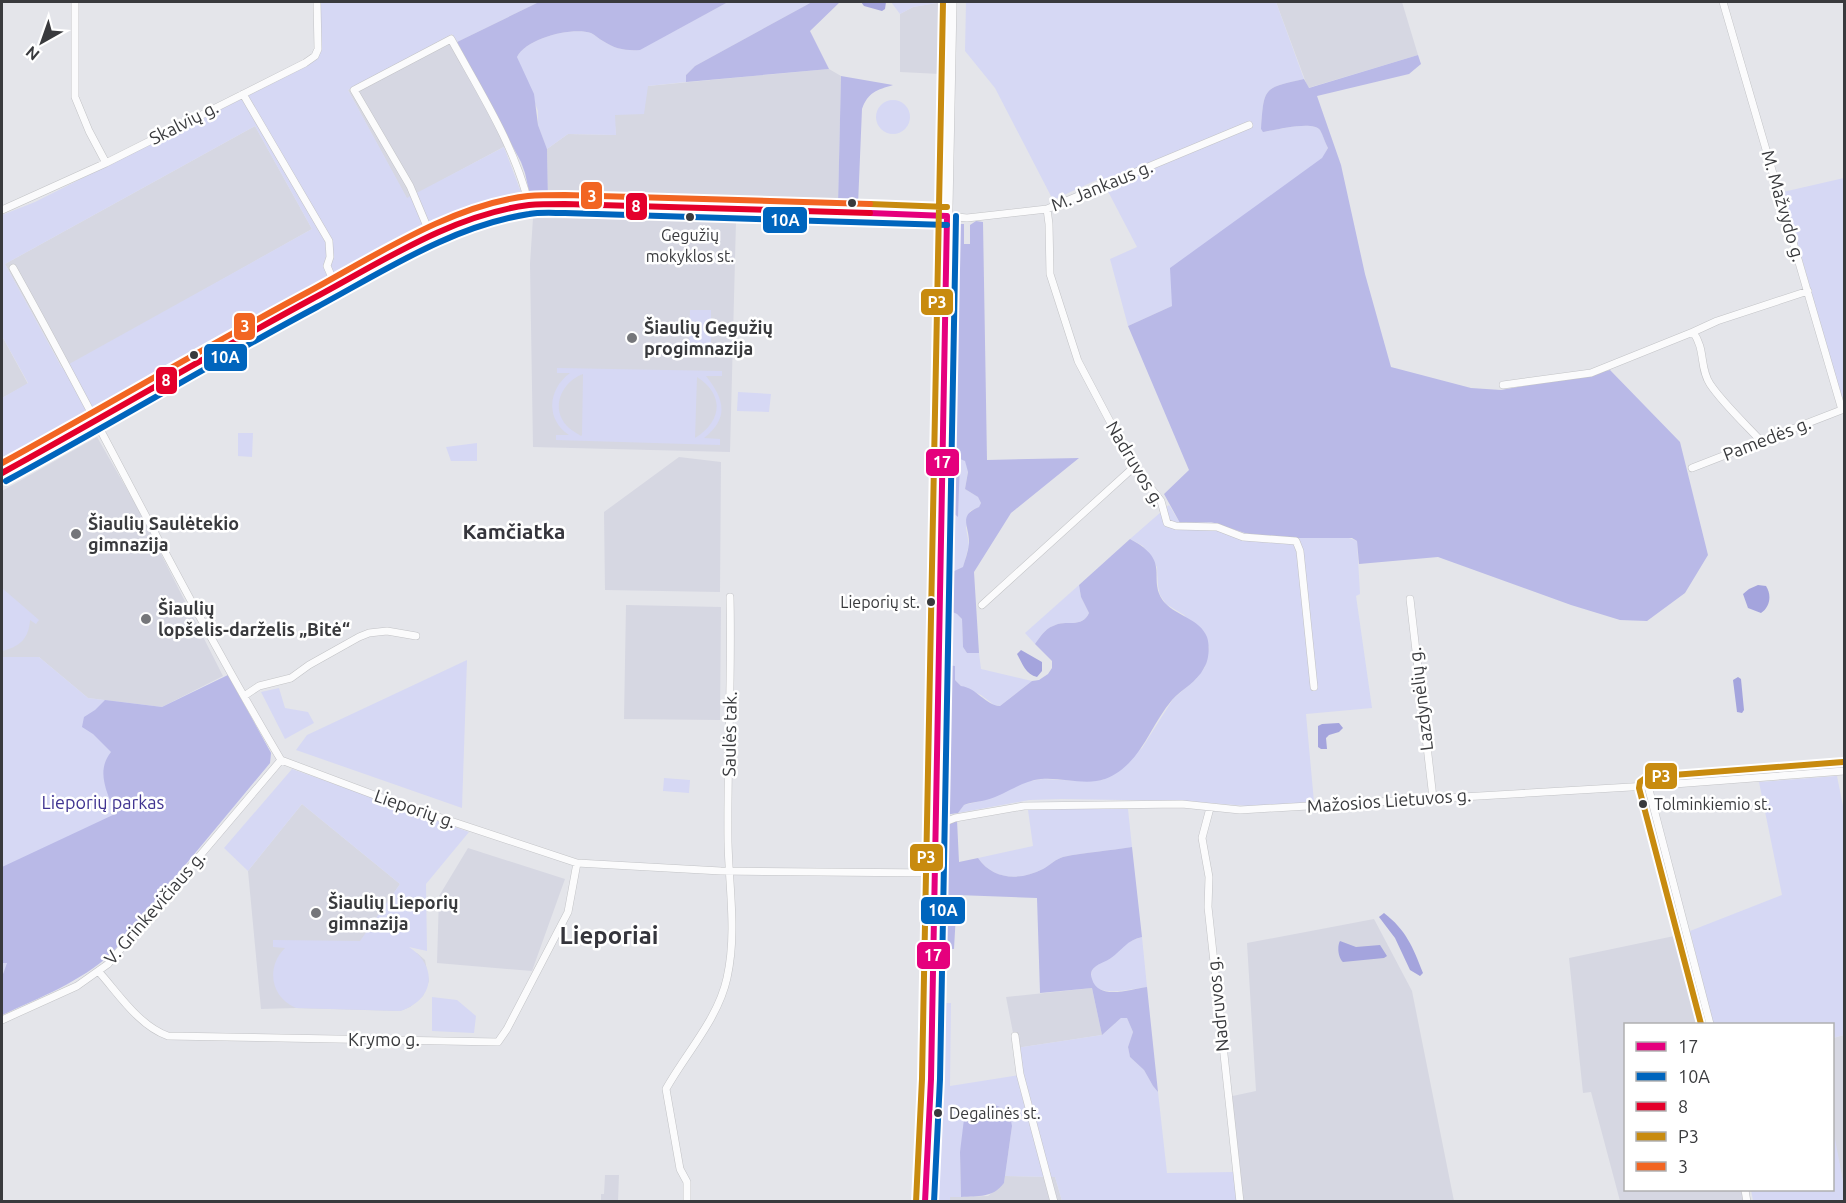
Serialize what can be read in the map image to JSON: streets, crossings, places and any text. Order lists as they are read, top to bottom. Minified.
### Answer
{"streets":{"street":["Skalvių g.","M. Jankaus g.","M. Mažvydo g.","Pamedės g.","Nadruvos g.","Lazdynėlių g.","Saulės tak.","Mažosios Lietuvos g.","Lieporių g.","V. Grinkevičiaus g.","Krymo g."]},"crossings":[["M. Jankaus g.","Nadruvos g."],["M. Mažvydo g.","Pamedės g."],["Nadruvos g.","Mažosios Lietuvos g."],["Lazdynėlių g.","Mažosios Lietuvos g."],["Saulės tak.","Lieporių g."],["Lieporių g.","V. Grinkevičiaus g."],["Lieporių g.","Krymo g."],["V. Grinkevičiaus g.","Krymo g."]],"districts":["Kamčiatka","Lieporiai"],"parks":["Lieporių parkas"],"places":["Gegužių mokyklos st.","Šiaulių Gegužių progimnazija","Šiaulių Saulėtekio gimnazija","Lieporių st.","Šiaulių lopšelis-darželis „Bitė“","Tolminkiemio st.","Šiaulių Lieporių gimnazija","Degalinės st."],"lines":["transit line P3","transit line 3","transit line 8","transit line 17","transit line 10A"],"legend":["17","10A","8","P3","3"],"north":"bottom left"}
